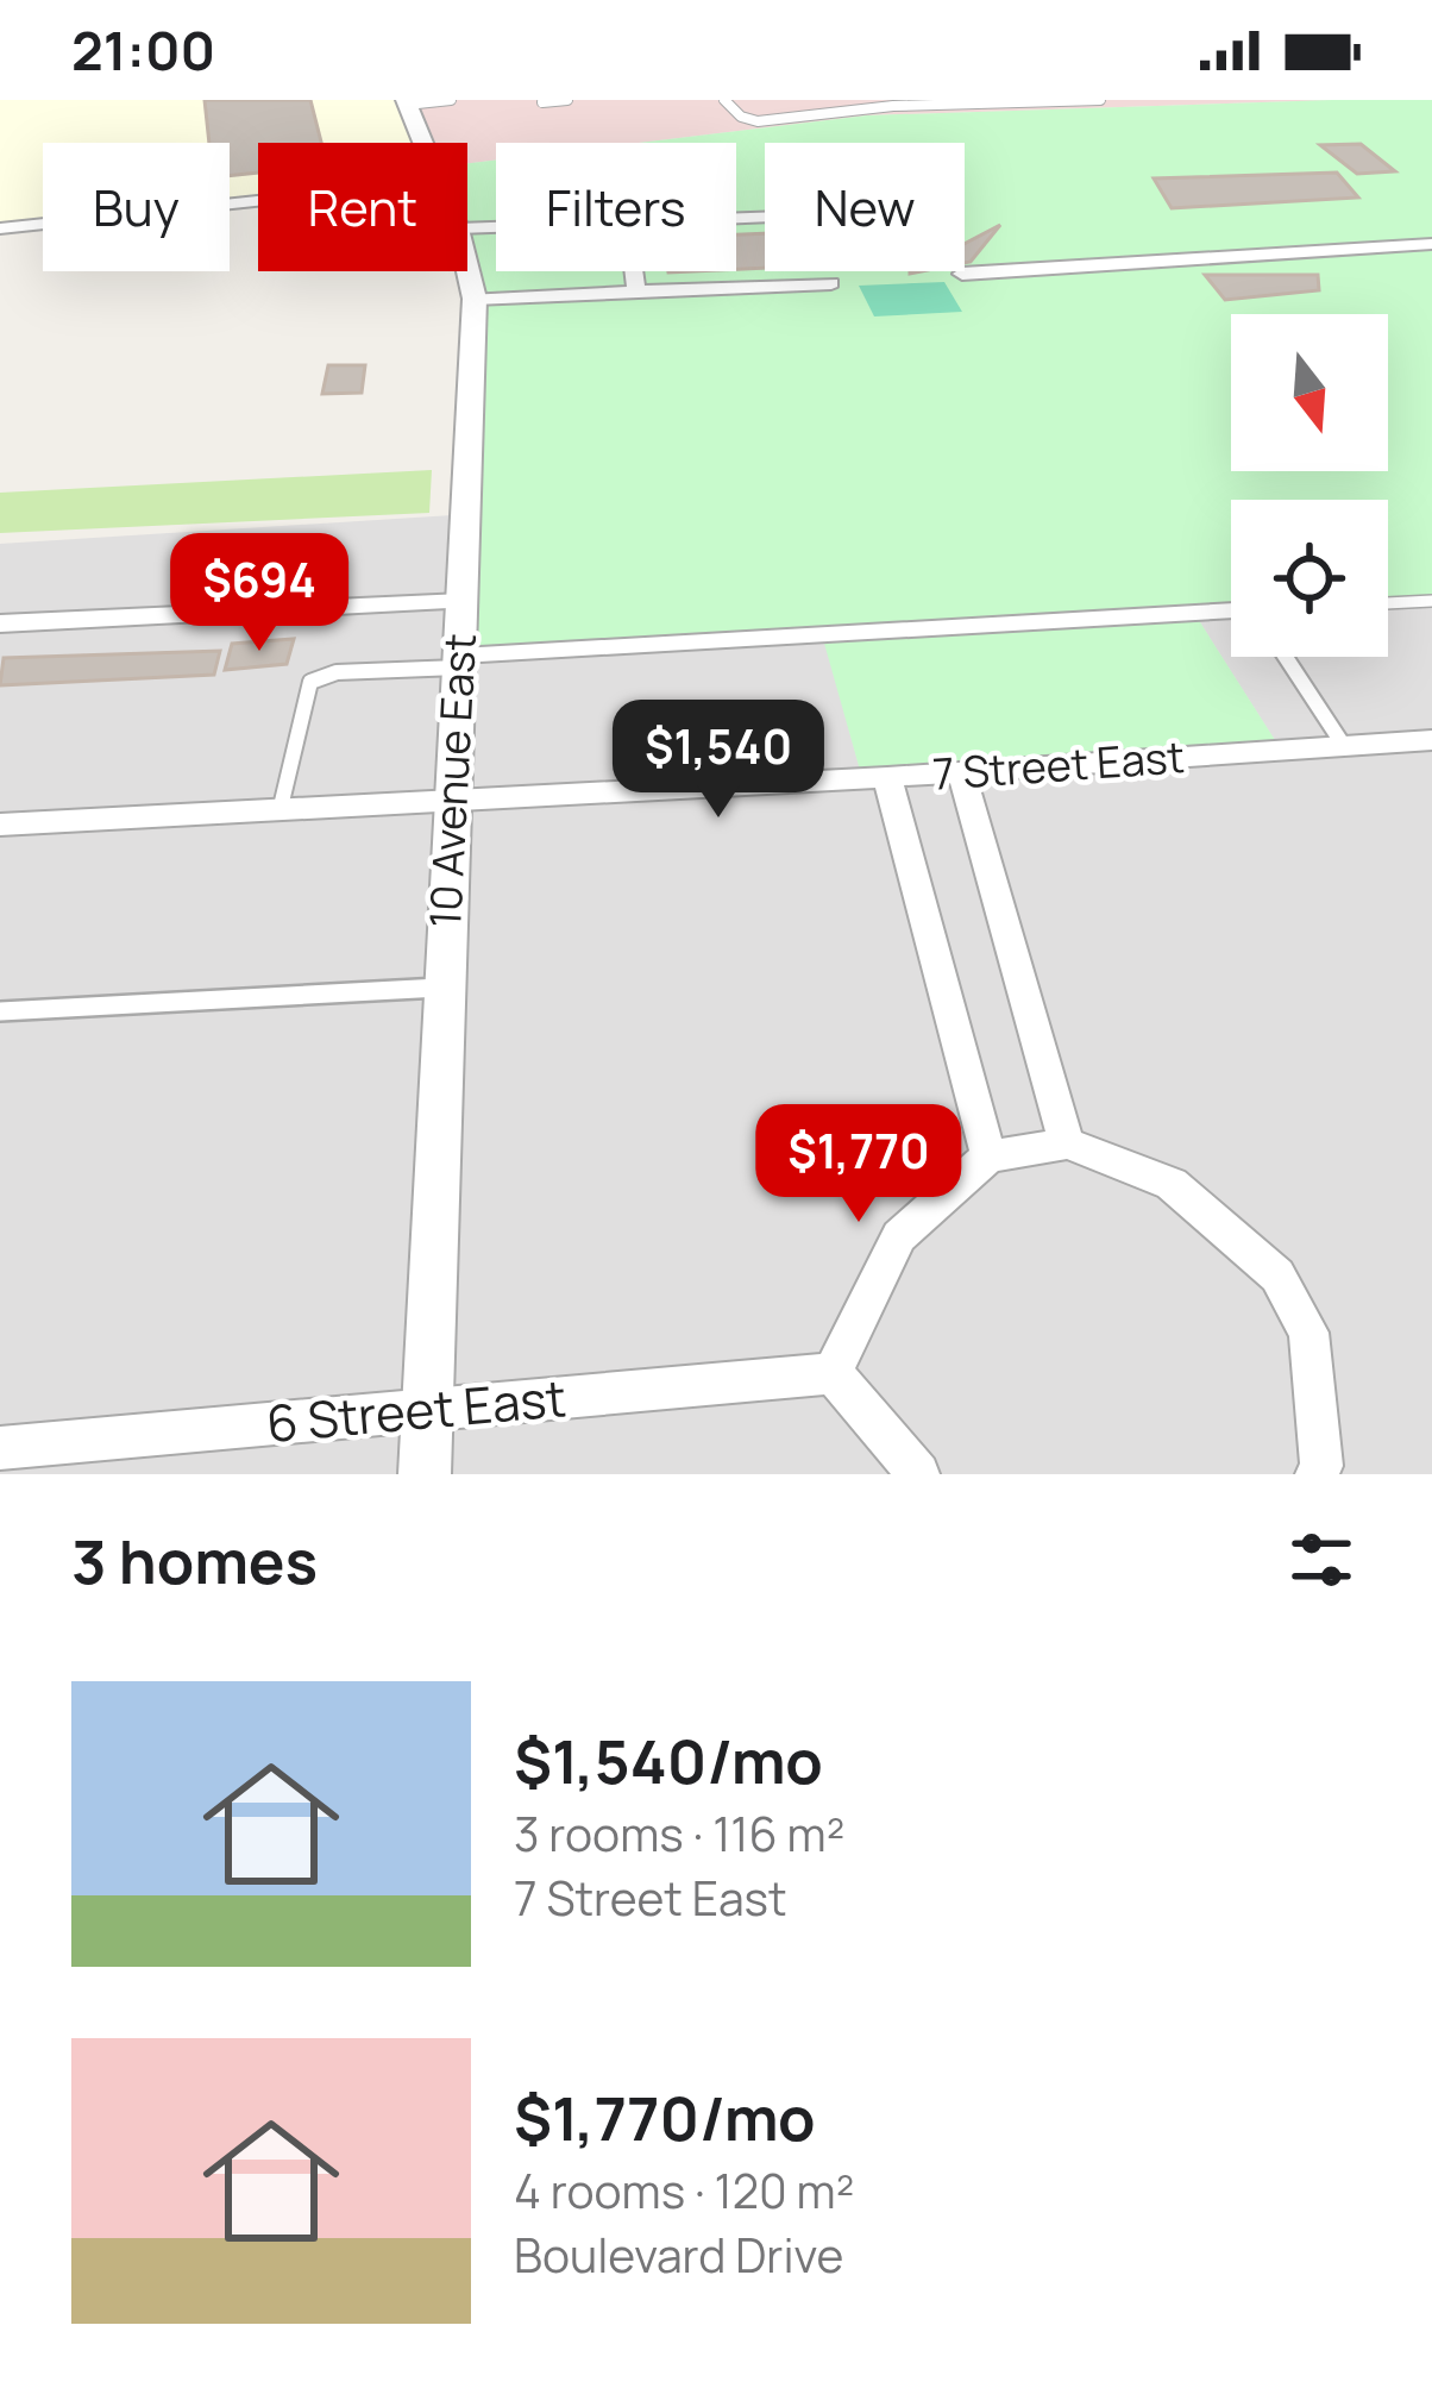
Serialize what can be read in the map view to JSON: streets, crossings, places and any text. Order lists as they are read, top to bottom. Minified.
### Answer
{"streets":{"street":["7 Street East","10 Avenue East","6 Street East"]},"crossings":[["7 Street East","10 Avenue East"],["10 Avenue East","6 Street East"]],"north":"bottom","page":{"status":"21:00","chip":["Buy","Rent","Filters","New"],"price":["$694","$1,540","$1,770"],"heading":"3 homes","list":[{"name":"$1,540/mo","note":"3 rooms · 116 m² · 7 Street East"},{"name":"$1,770/mo","note":"4 rooms · 120 m² · Boulevard Drive"}]}}
